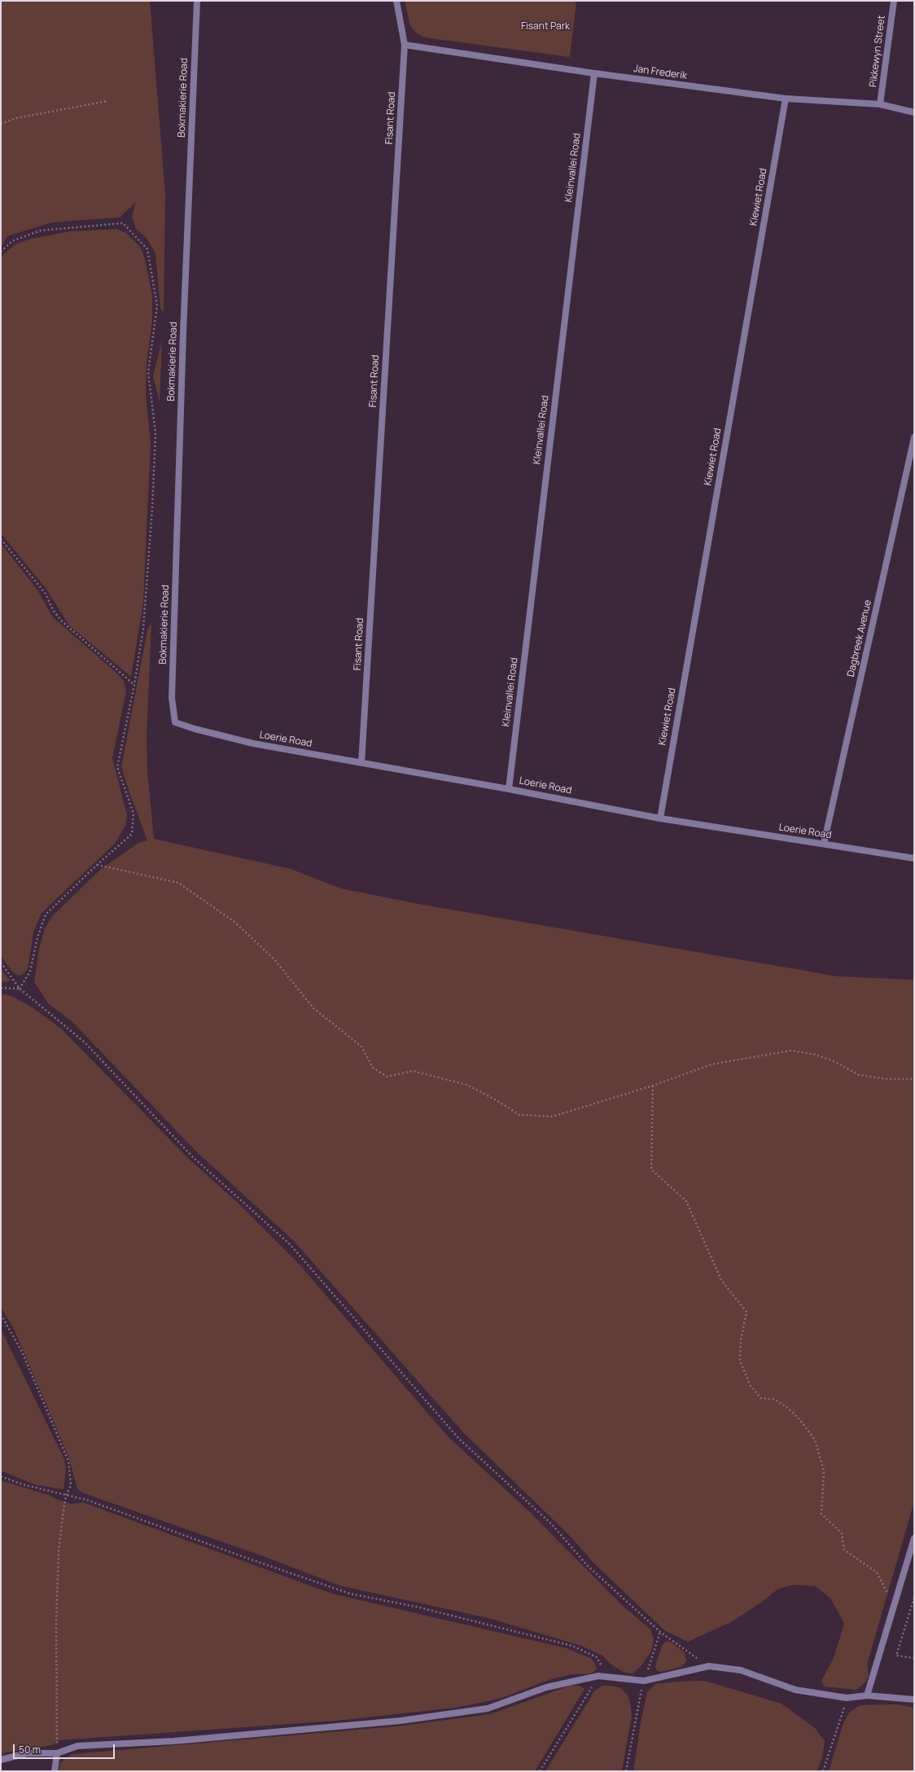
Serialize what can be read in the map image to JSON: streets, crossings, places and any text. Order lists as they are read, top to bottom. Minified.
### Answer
{"streets":{"street":["Pikkewyn Street","Jan Frederik","Bokmakierie Road","Fisant Road","Kleinvallei Road","Kiewiet Road","Dagbreek Avenue","Loerie Road"]},"crossings":[["Pikkewyn Street","Jan Frederik"],["Jan Frederik","Fisant Road"],["Jan Frederik","Kleinvallei Road"],["Jan Frederik","Kiewiet Road"],["Bokmakierie Road","Loerie Road"],["Fisant Road","Loerie Road"],["Kleinvallei Road","Loerie Road"],["Kiewiet Road","Loerie Road"],["Dagbreek Avenue","Loerie Road"]],"parks":["Fisant Park"],"scale_bar":"50 m"}
